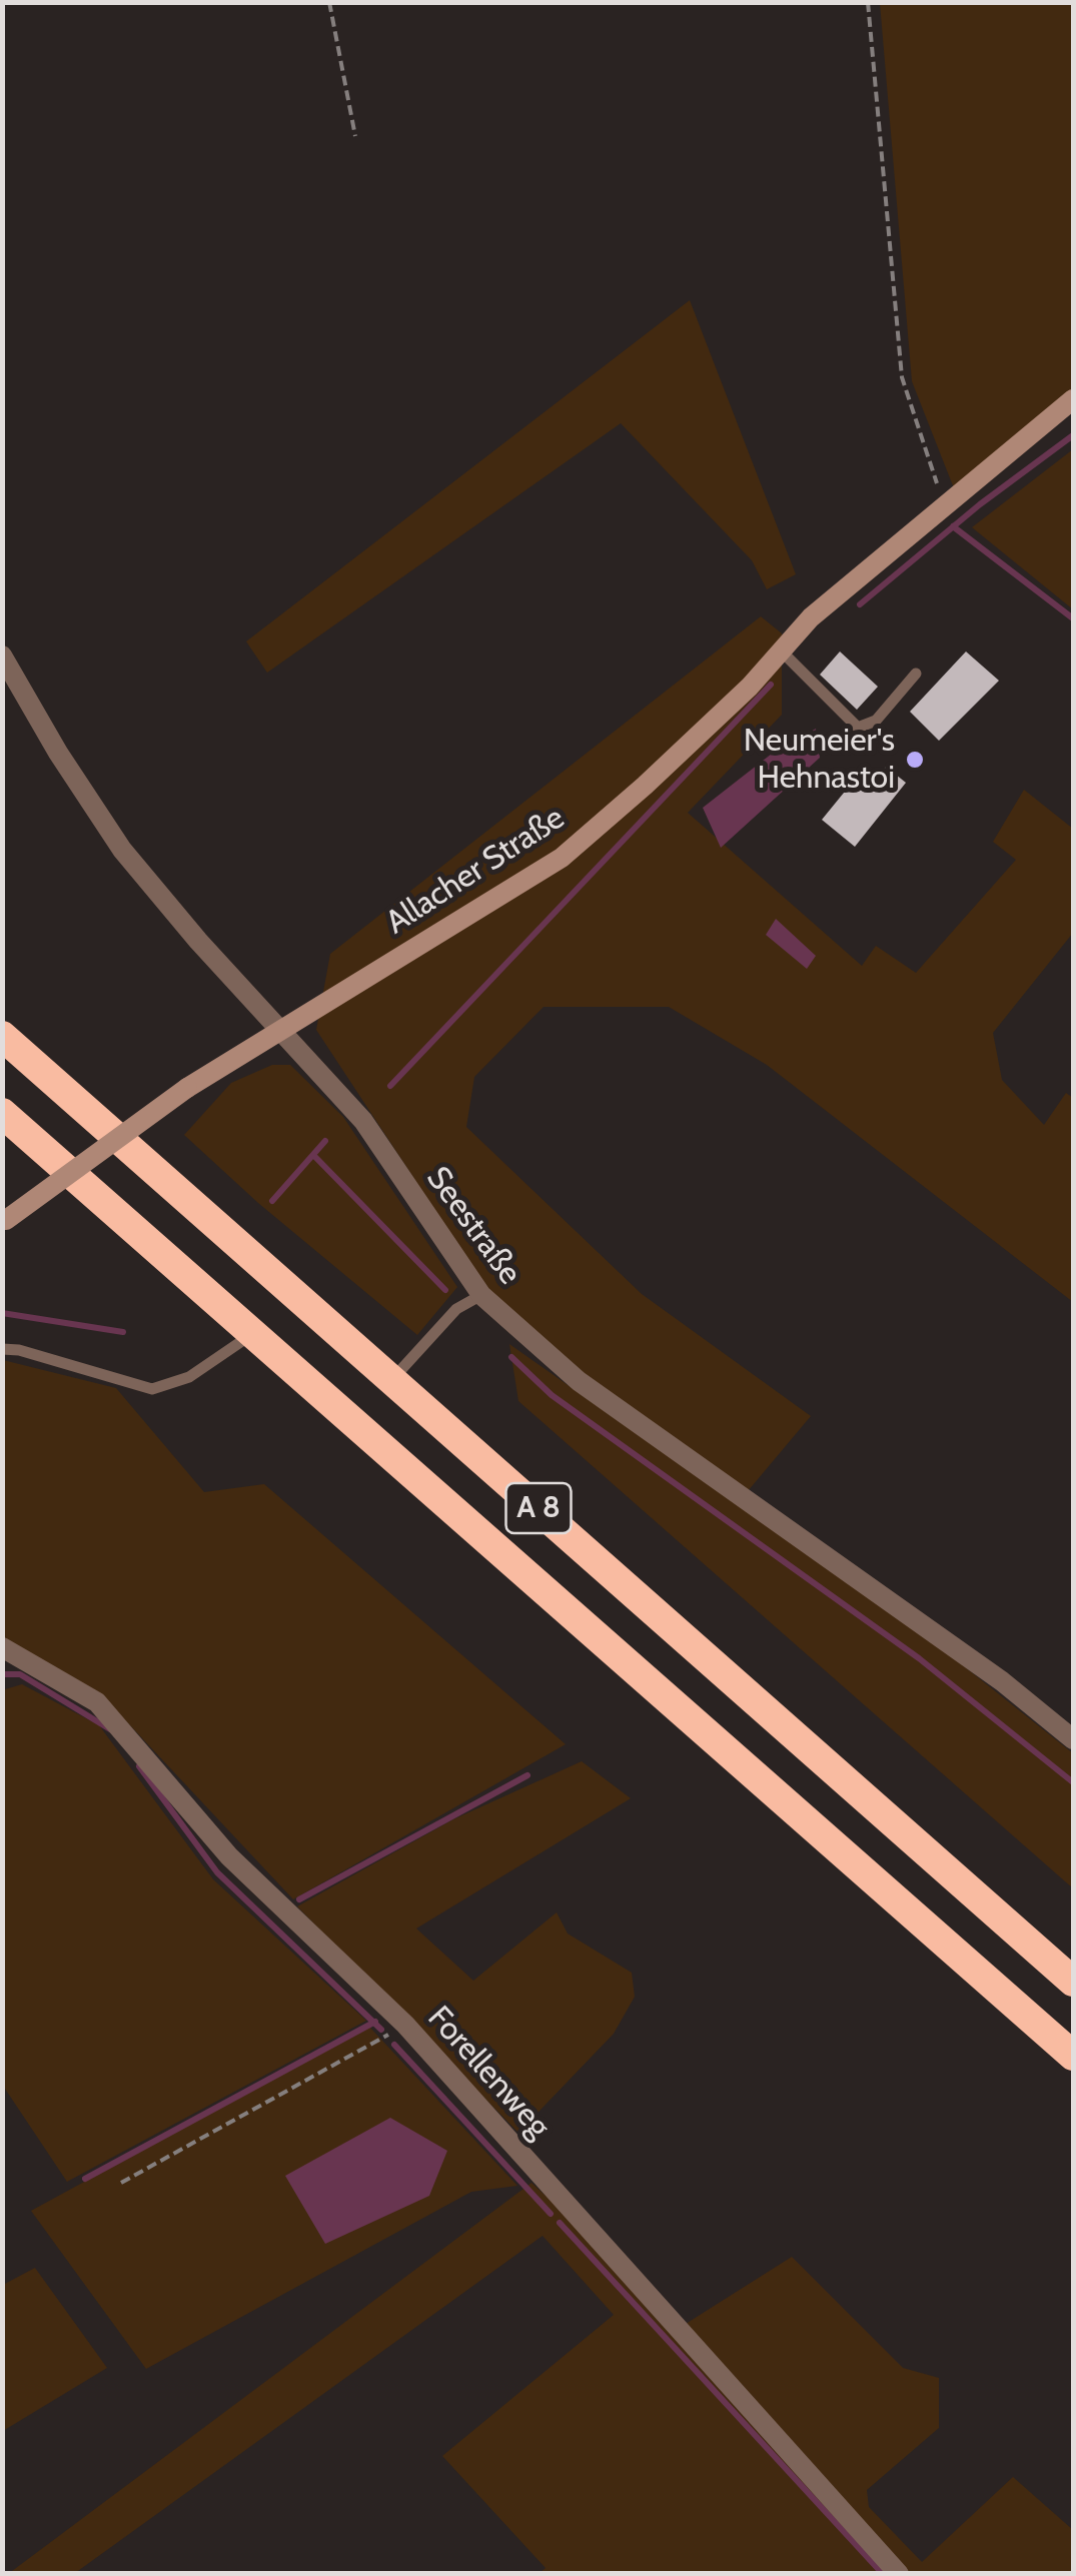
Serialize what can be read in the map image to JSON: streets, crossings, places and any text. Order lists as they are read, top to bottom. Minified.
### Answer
{"streets":{"highway":["A 8"],"street":["Allacher Straße","Seestraße","Forellenweg"]},"crossings":[["Allacher Straße","Seestraße"]],"places":["Neumeier's Hehnastoi"]}
